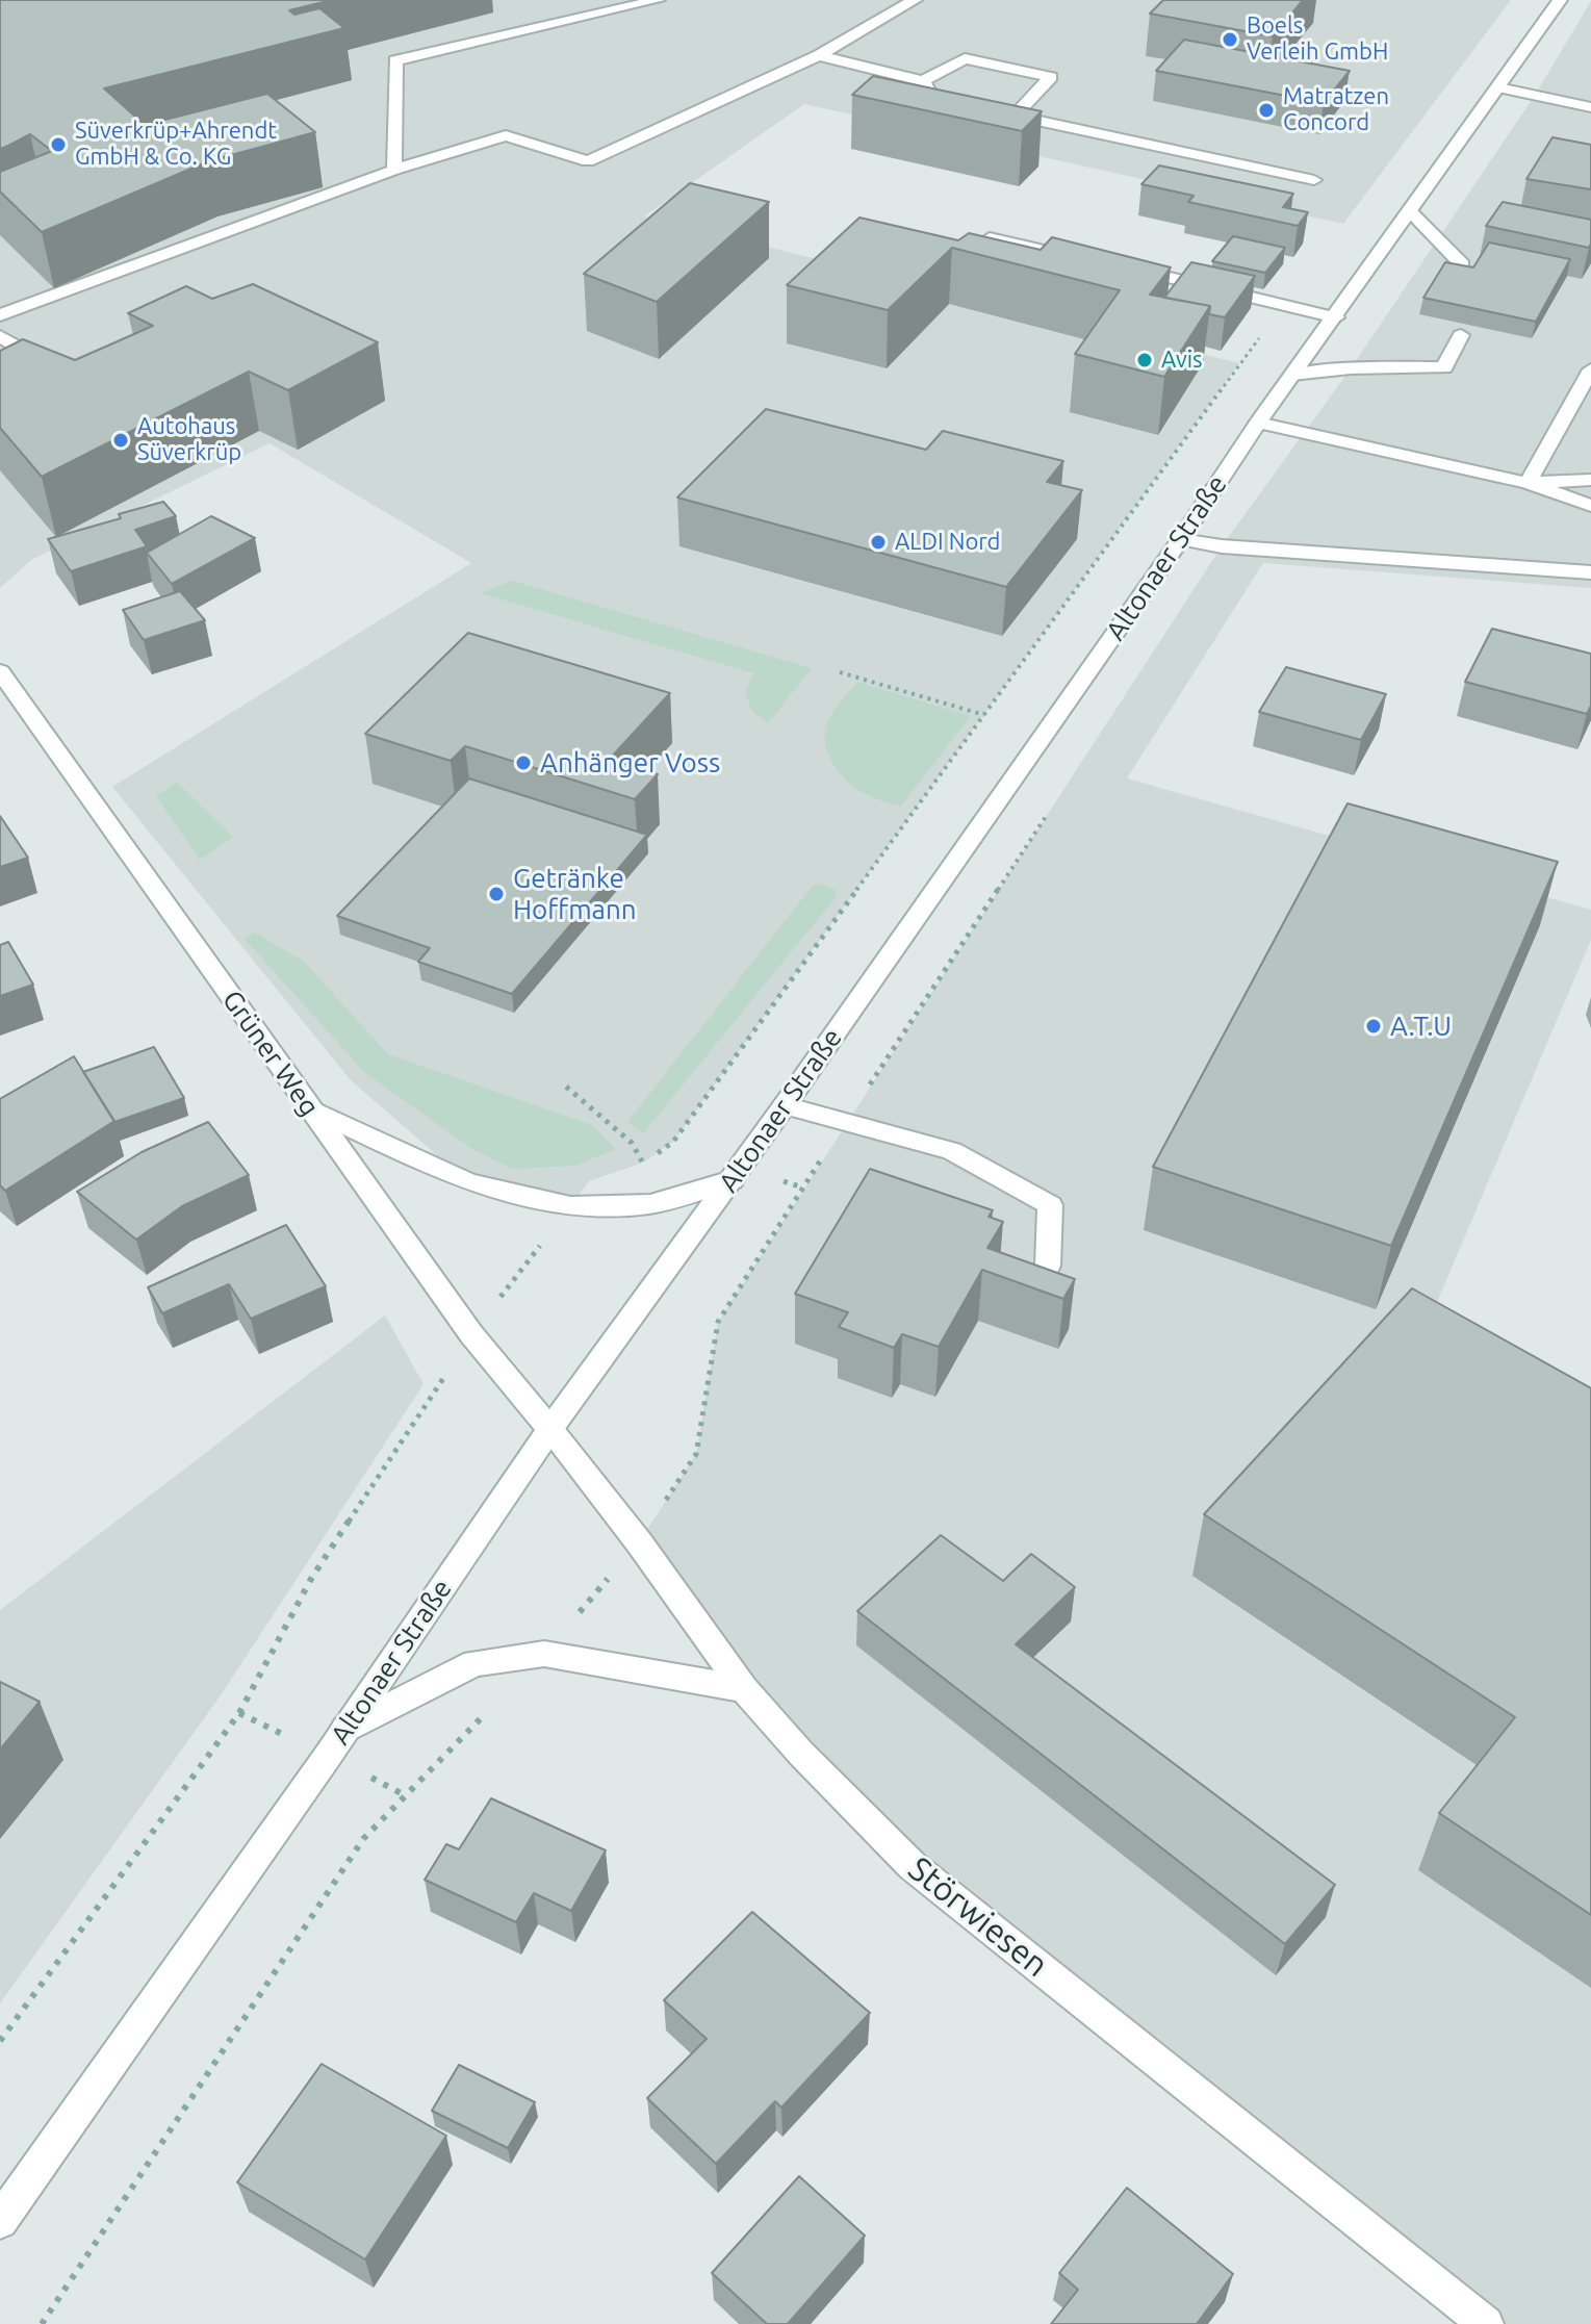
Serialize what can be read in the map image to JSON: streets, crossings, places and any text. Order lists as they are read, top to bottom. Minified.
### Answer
{"streets":{"main road":["Altonaer Straße","Grüner Weg","Störwiesen"]},"crossings":[["Altonaer Straße","Grüner Weg"],["Altonaer Straße","Störwiesen"],["Grüner Weg","Störwiesen"]],"places":["Boels Verleih GmbH","Matratzen Concord","Süverkrüp+Ahrendt GmbH & Co. KG","Avis","Autohaus Süverkrüp","ALDI Nord","Anhänger Voss","Getränke Hoffmann","A.T.U"]}
